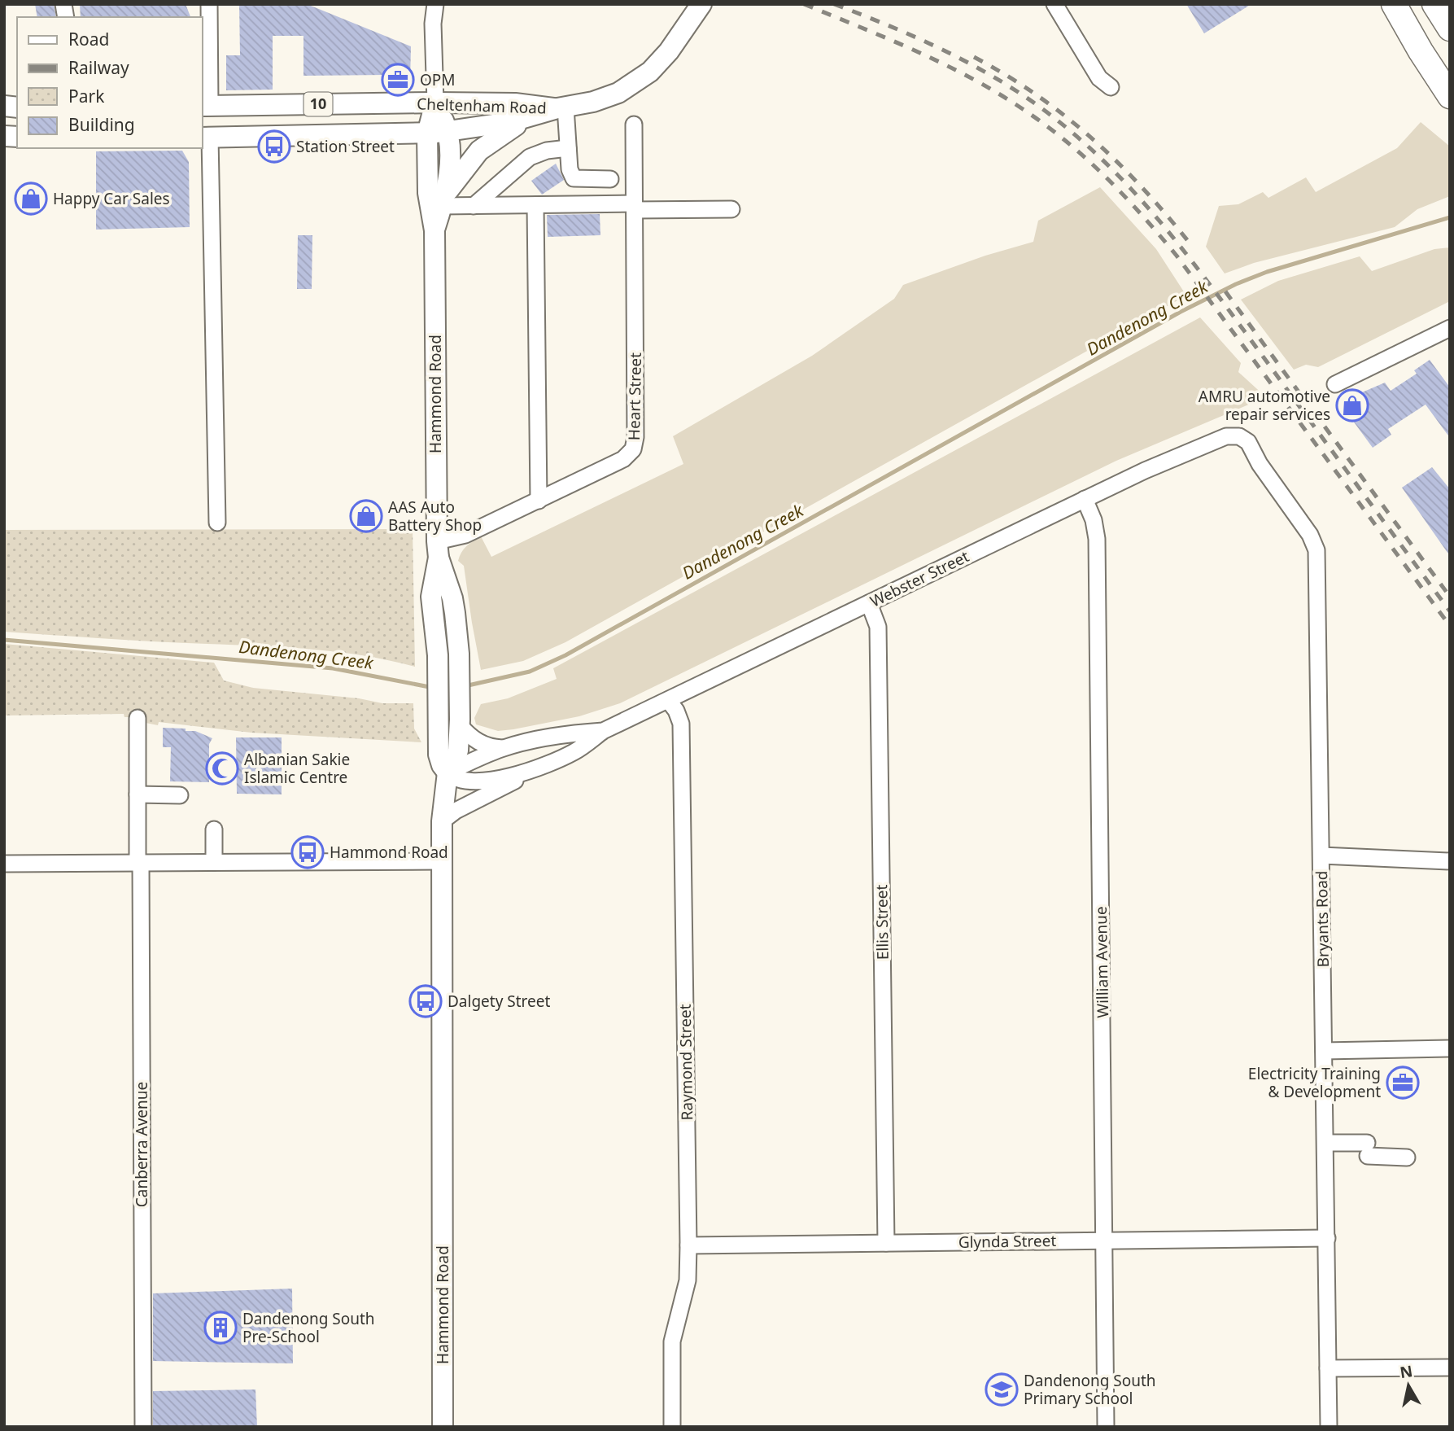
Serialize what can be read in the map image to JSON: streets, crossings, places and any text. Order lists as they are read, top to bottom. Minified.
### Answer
{"streets":{"main road":["10","Cheltenham Road","Hammond Road"],"street":["Heart Street","Webster Street","Bryants Road","Ellis Street","William Avenue","Raymond Street","Canberra Avenue","Glynda Street"]},"crossings":[["Cheltenham Road","Hammond Road"],["Hammond Road","Heart Street"],["Hammond Road","Webster Street"],["Webster Street","Bryants Road"],["Webster Street","Ellis Street"],["Webster Street","William Avenue"],["Webster Street","Raymond Street"],["Bryants Road","Glynda Street"],["Ellis Street","Glynda Street"],["William Avenue","Glynda Street"],["Raymond Street","Glynda Street"]],"water":["Dandenong Creek"],"places":{"office":["OPM","Electricity Training & Development"],"bus stop":["Station Street","Hammond Road","Dalgety Street"],"shop":["Happy Car Sales","AMRU automotive repair services","AAS Auto Battery Shop"],"mosque":["Albanian Sakie Islamic Centre"],"building":["Dandenong South Pre-School"],"school or university":["Dandenong South Primary School"]},"legend":["Road","Railway","Park","Building"],"north":"top"}
